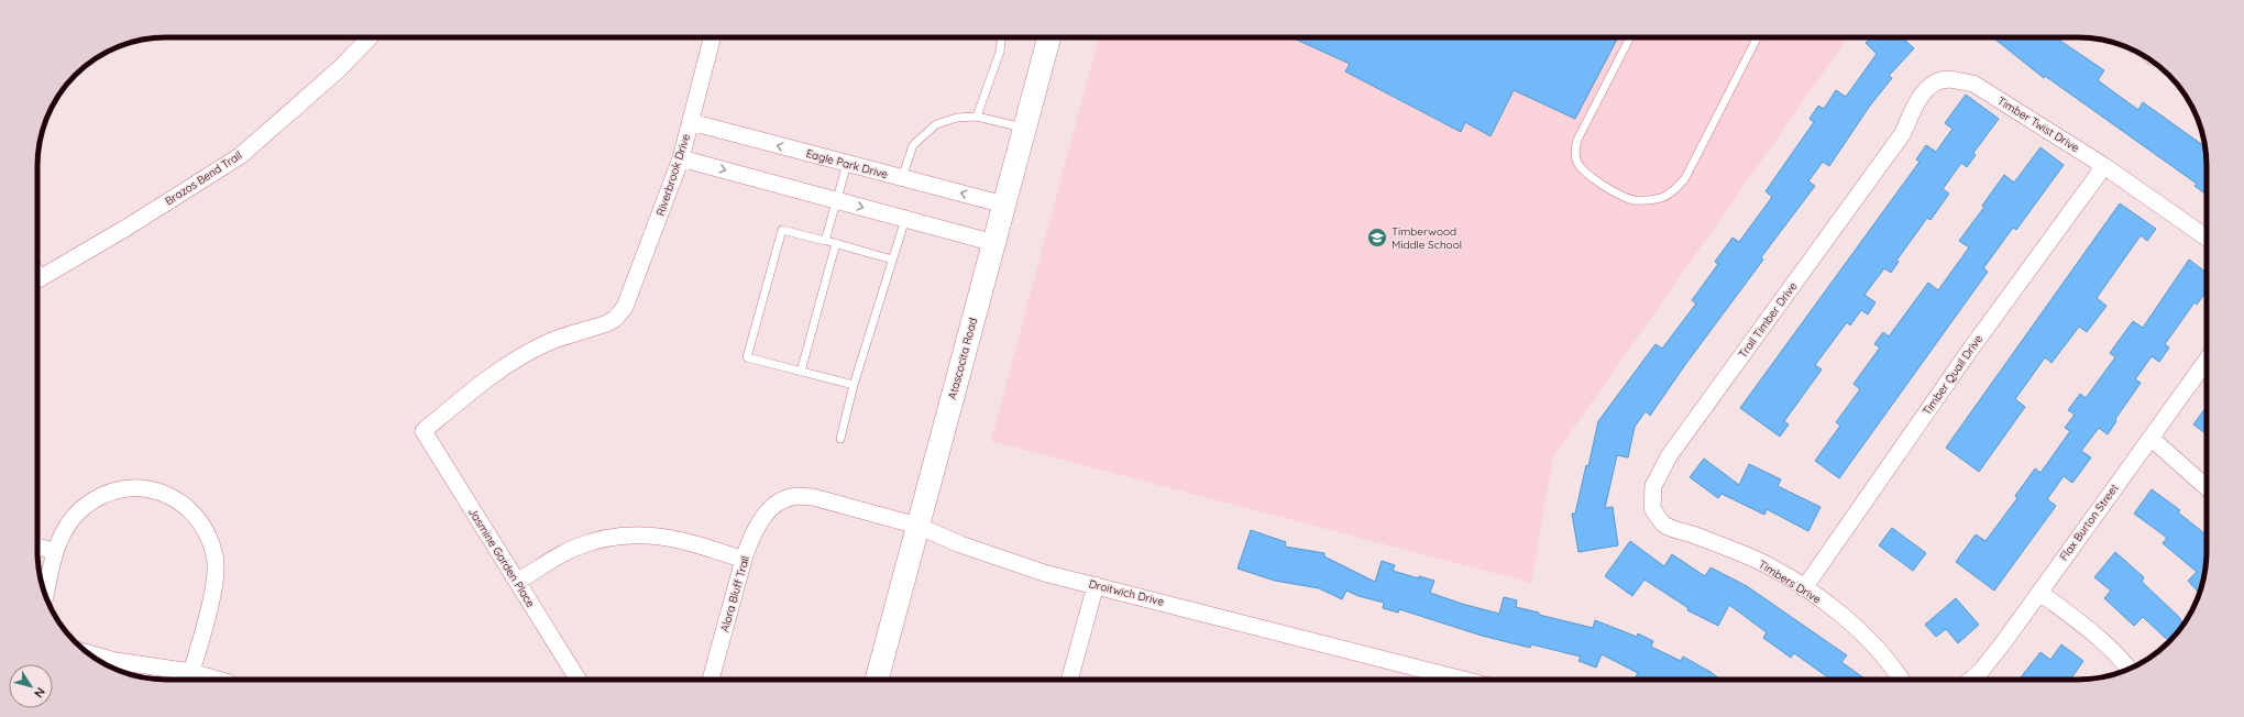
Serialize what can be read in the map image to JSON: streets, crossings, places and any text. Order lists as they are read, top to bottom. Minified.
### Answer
{"streets":{"main road":["Atascocita Road"],"street":["Timber Twist Drive","Eagle Park Drive","Riverbrook Drive","Brazos Bend Trail","Trail Timber Drive","Timber Quail Drive","Flax Burton Street","Jasmine Garden Place","Timbers Drive","Droitwich Drive","Alora Bluff Trail"]},"crossings":[["Timber Twist Drive","Trail Timber Drive"],["Timber Twist Drive","Timber Quail Drive"],["Eagle Park Drive","Riverbrook Drive"],["Eagle Park Drive","Atascocita Road"],["Riverbrook Drive","Jasmine Garden Place"],["Trail Timber Drive","Timbers Drive"],["Atascocita Road","Droitwich Drive"],["Timber Quail Drive","Timbers Drive"],["Droitwich Drive","Alora Bluff Trail"]],"places":{"school or university":["Timberwood Middle School"]},"north":"bottom right"}
